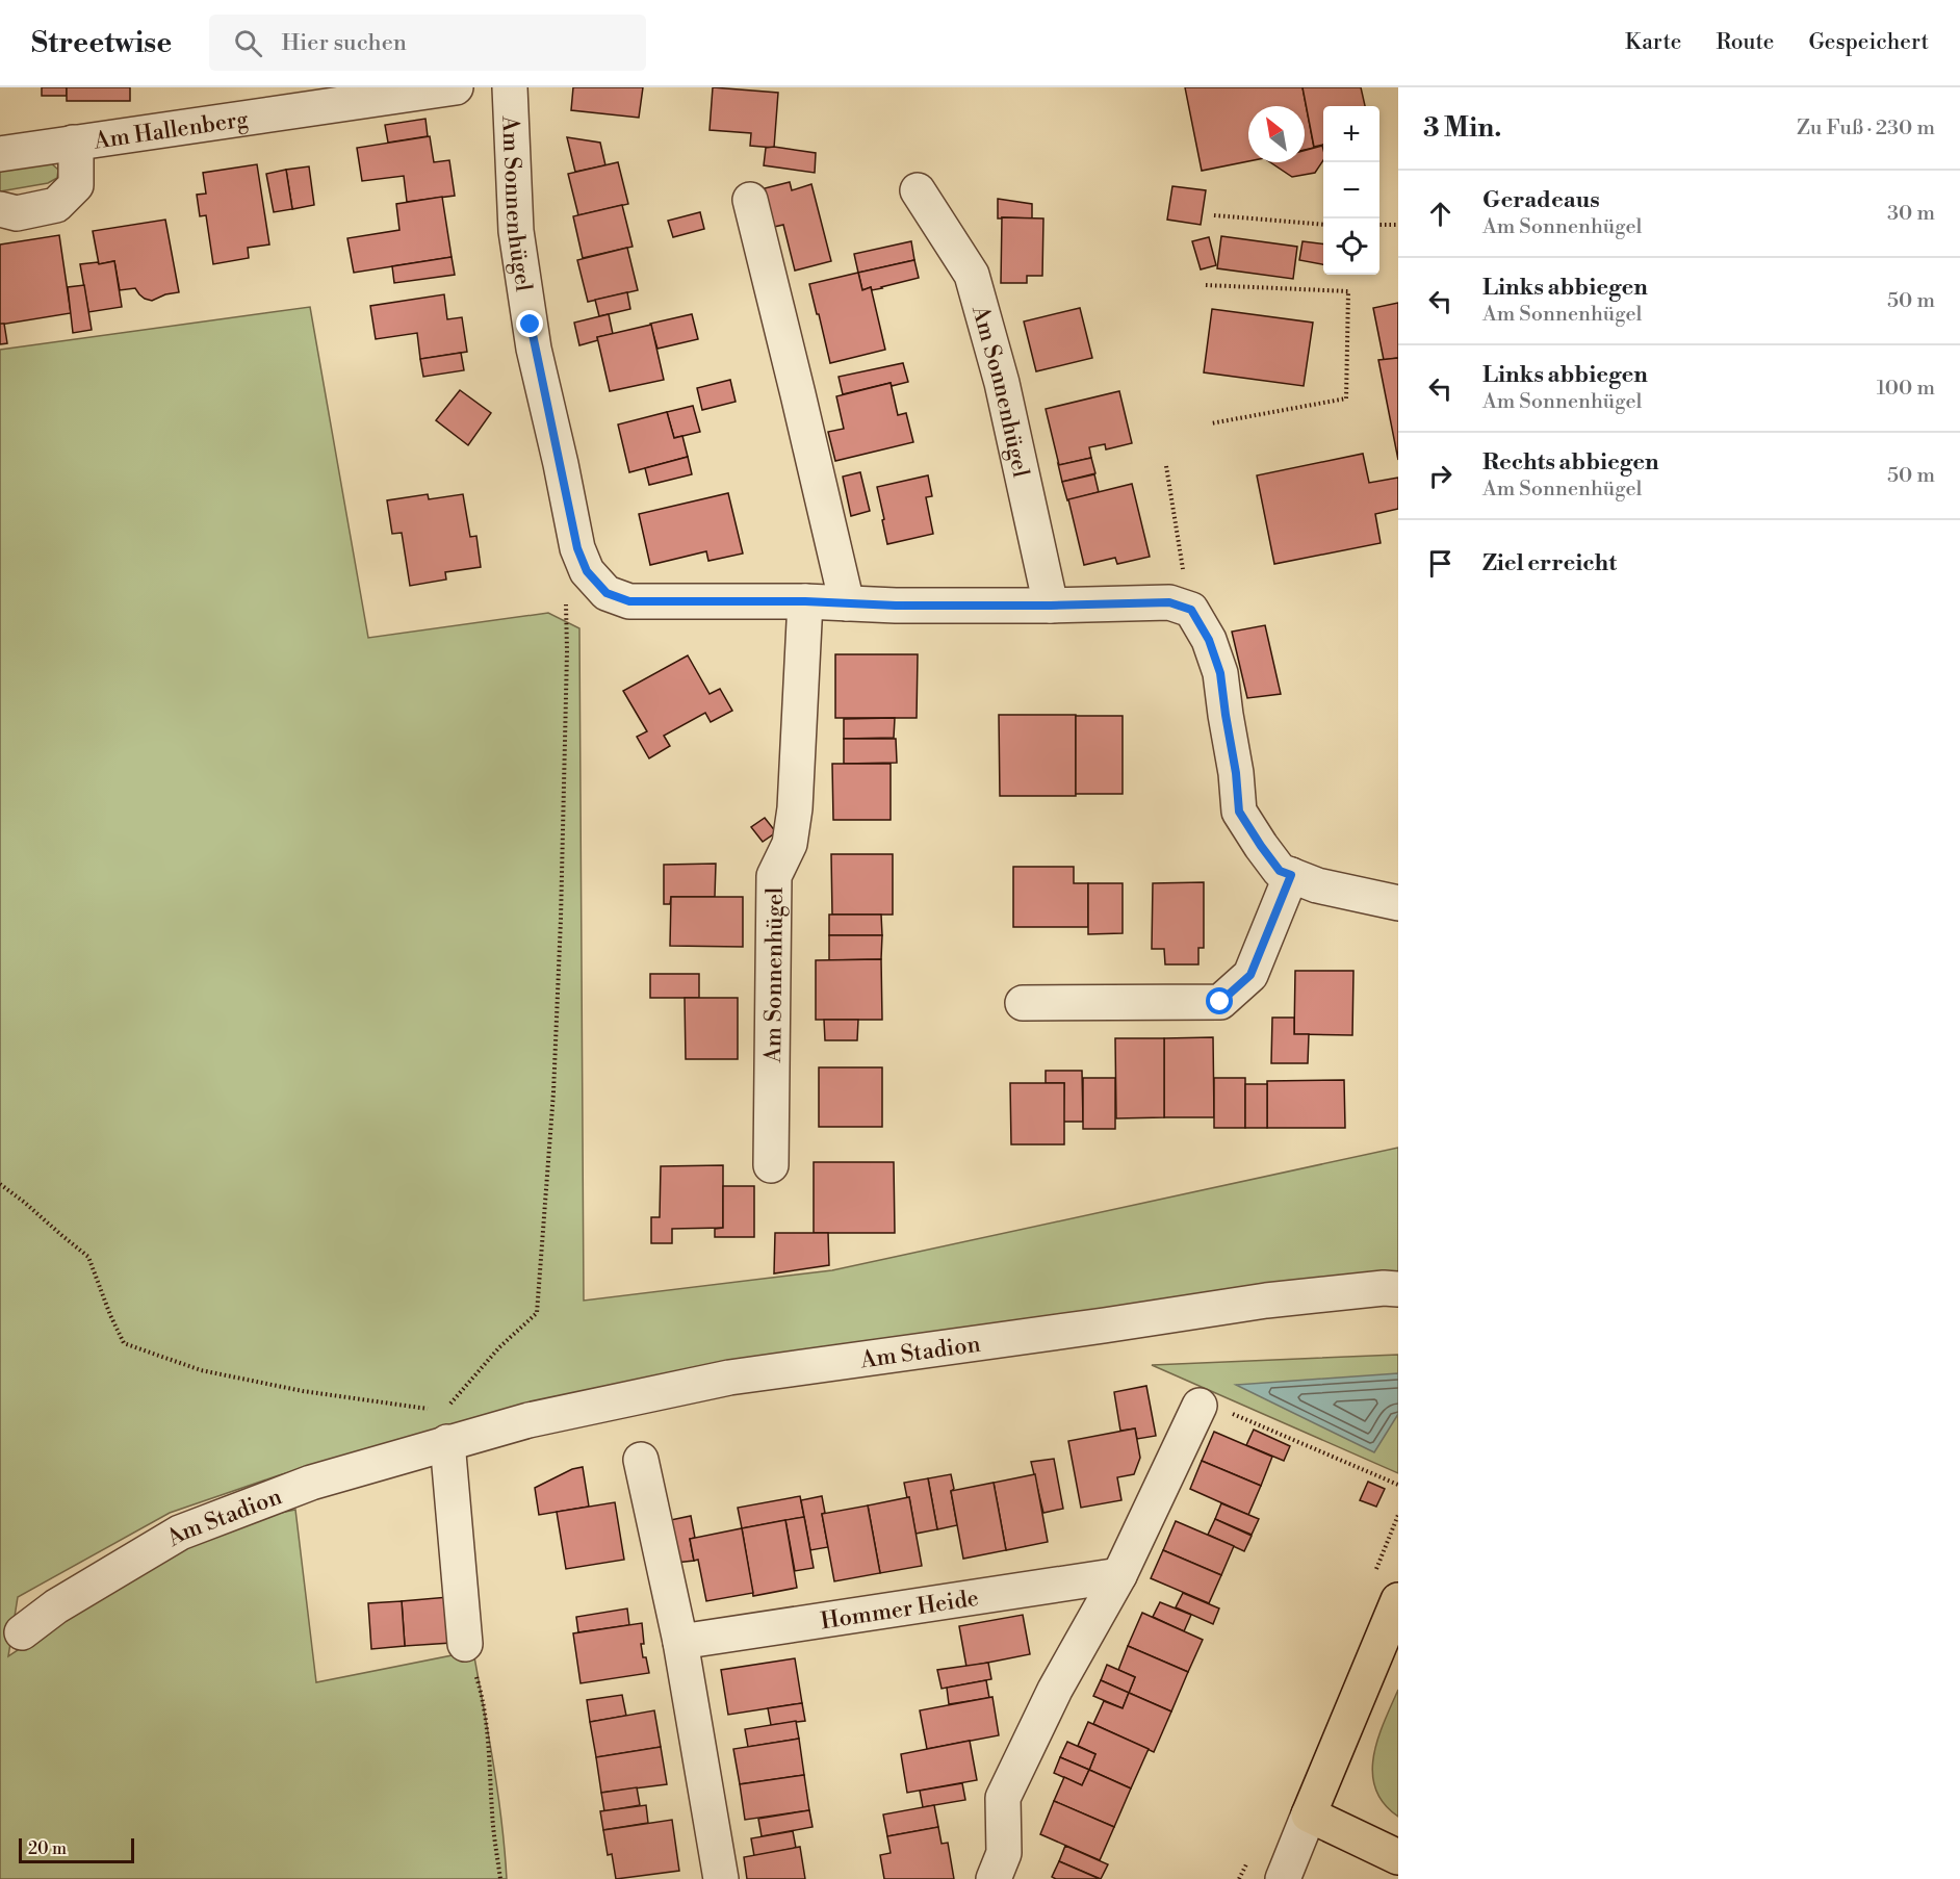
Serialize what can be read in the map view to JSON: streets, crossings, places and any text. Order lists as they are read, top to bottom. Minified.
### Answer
{"streets":{"street":["Am Hallenberg","Am Sonnenhügel","Am Stadion","Hommer Heide"]},"scale_bar":"20 m","north":"top left","page":{"header":"Streetwise","search":"Hier suchen","nav":["Karte","Route","Gespeichert"],"heading":["3 Min.","Zu Fuß · 230 m"],"map_buttons":["+","−"],"list":[["Geradeaus","Am Sonnenhügel","30 m"],["Links abbiegen","Am Sonnenhügel","50 m"],["Links abbiegen","Am Sonnenhügel","100 m"],["Rechts abbiegen","Am Sonnenhügel","50 m"],"Ziel erreicht"],"scale":"20 m"}}
